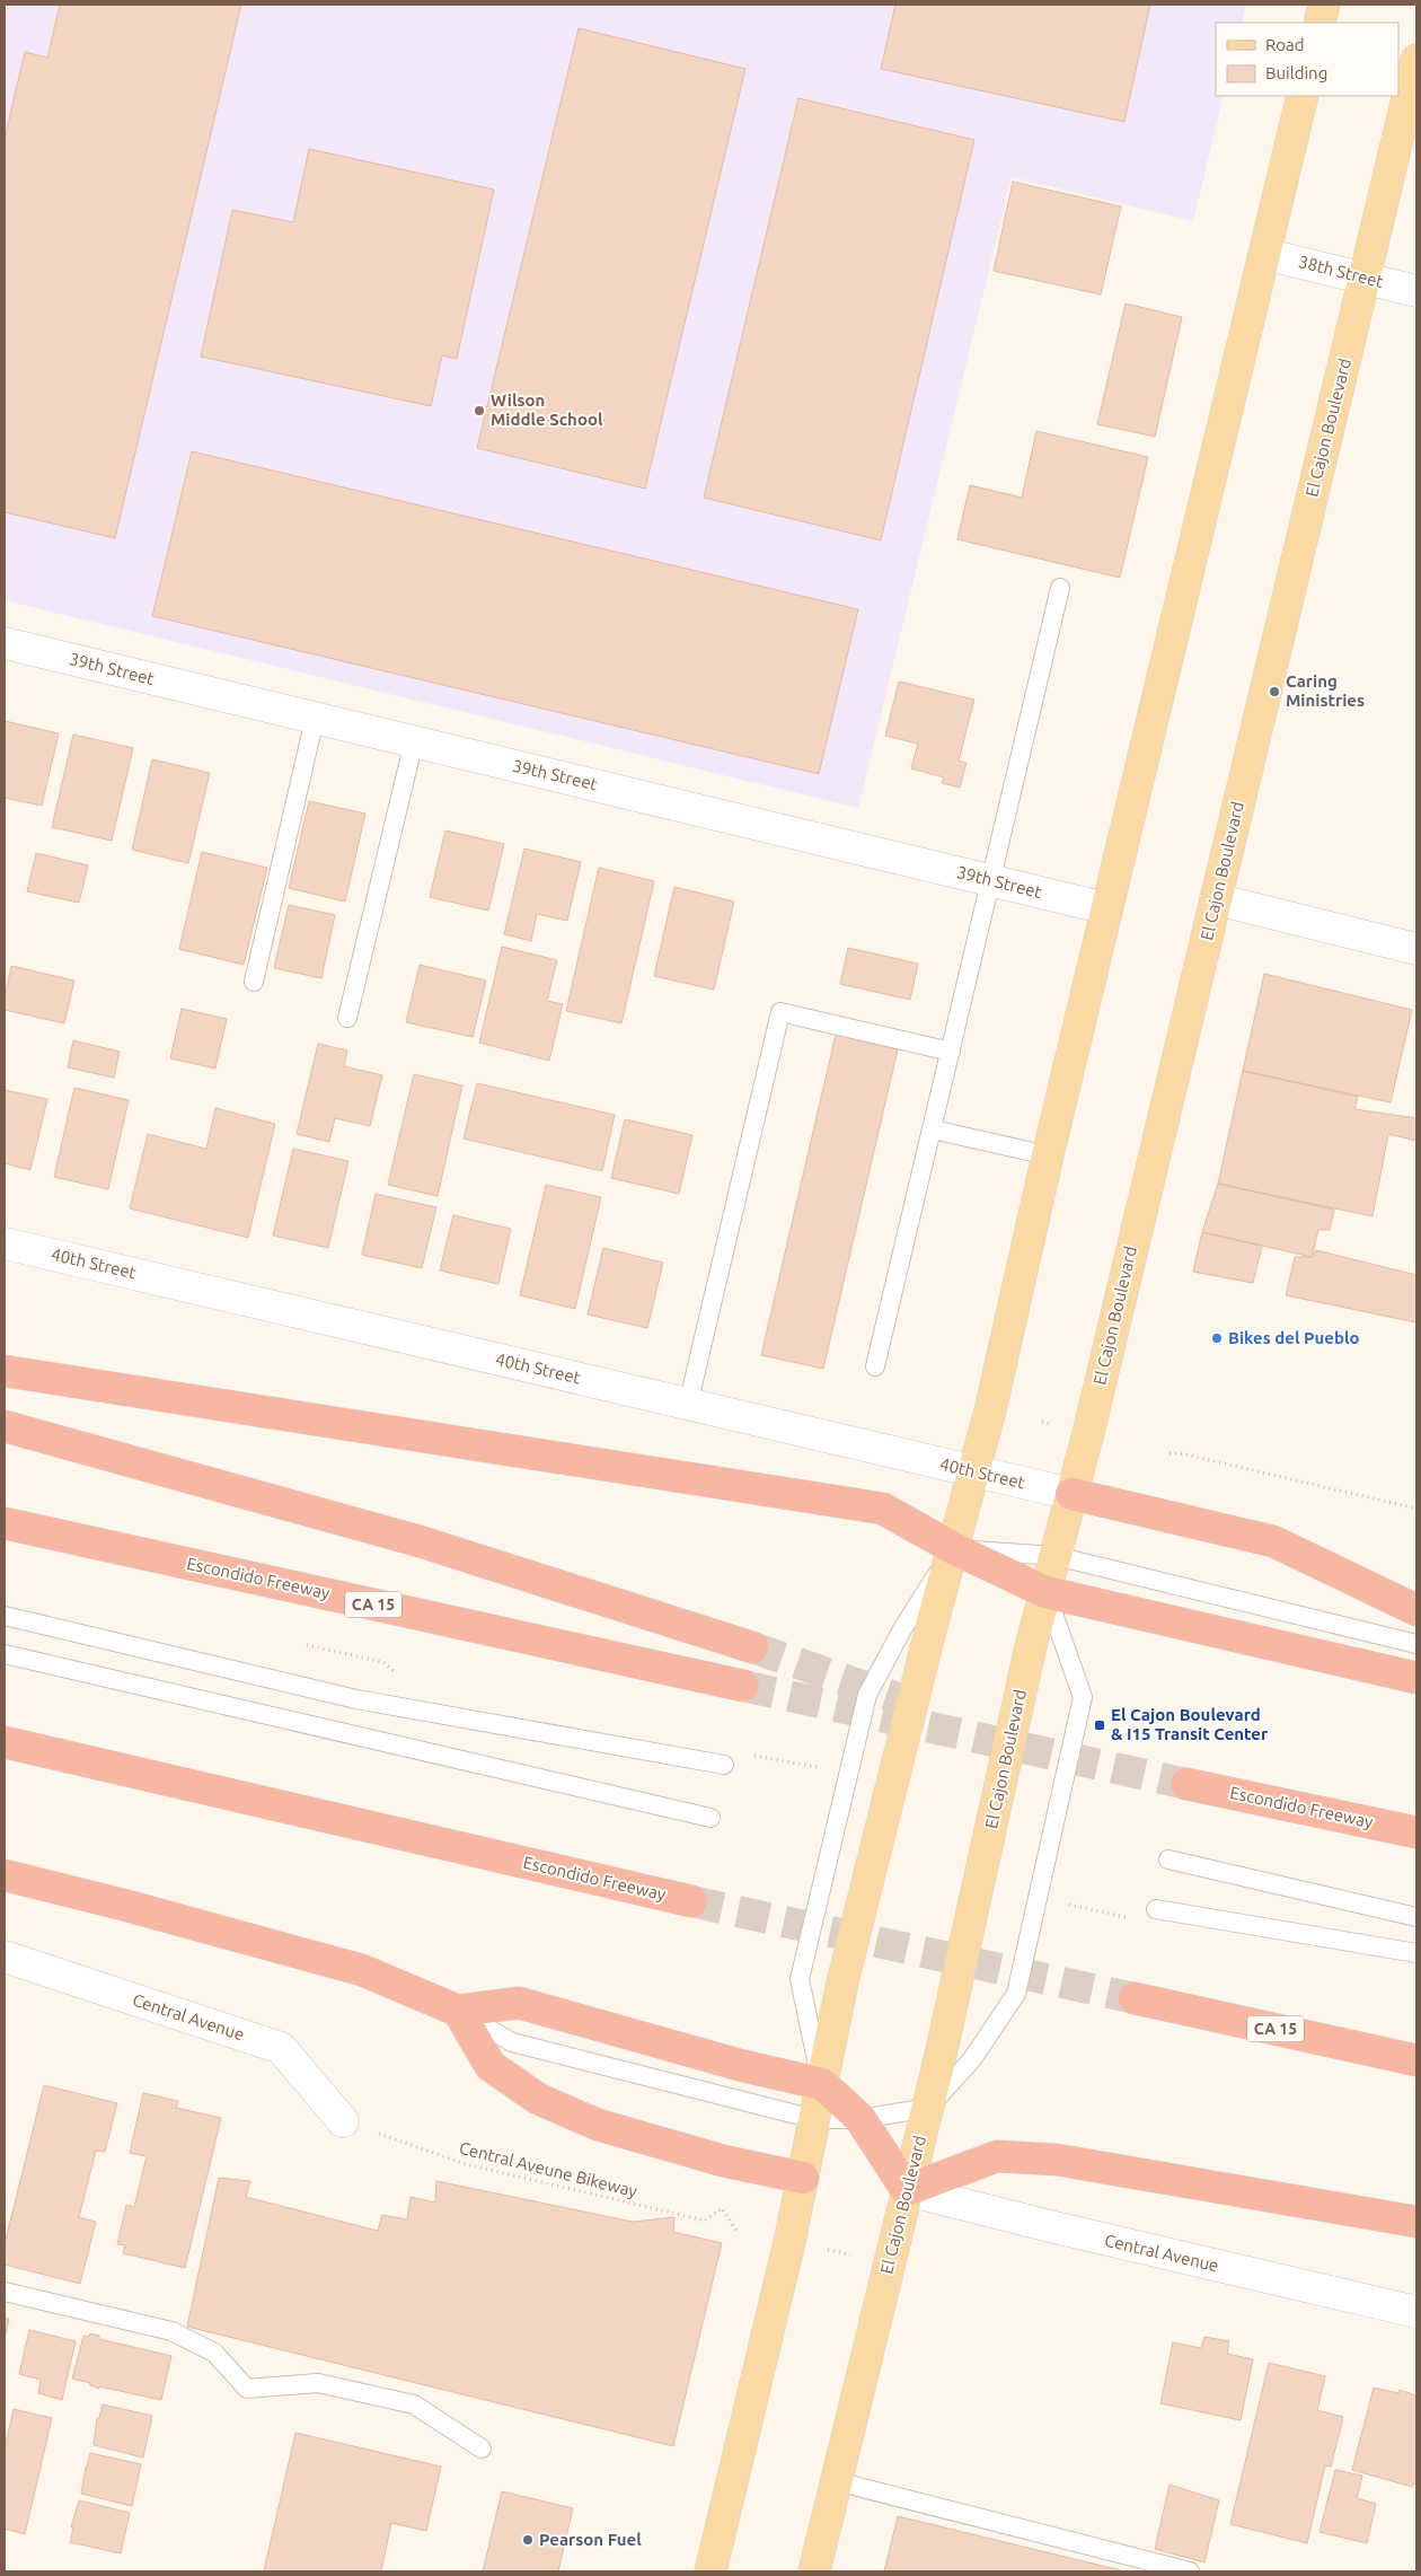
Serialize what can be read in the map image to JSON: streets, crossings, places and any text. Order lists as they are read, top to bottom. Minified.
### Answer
{"streets":{"highway":["Escondido Freeway","CA 15"],"main road":["El Cajon Boulevard"],"street":["38th Street","39th Street","40th Street","Central Avenue"],"path":["Central Aveune Bikeway"]},"crossings":[["38th Street","El Cajon Boulevard"],["El Cajon Boulevard","40th Street"],["El Cajon Boulevard","Central Avenue"],["Central Avenue","Central Aveune Bikeway"]],"places":{"other":["Wilson Middle School","Caring Ministries","Bikes del Pueblo","Pearson Fuel"],"transit":["El Cajon Boulevard & I15 Transit Center"]},"legend":["Road","Building"]}
